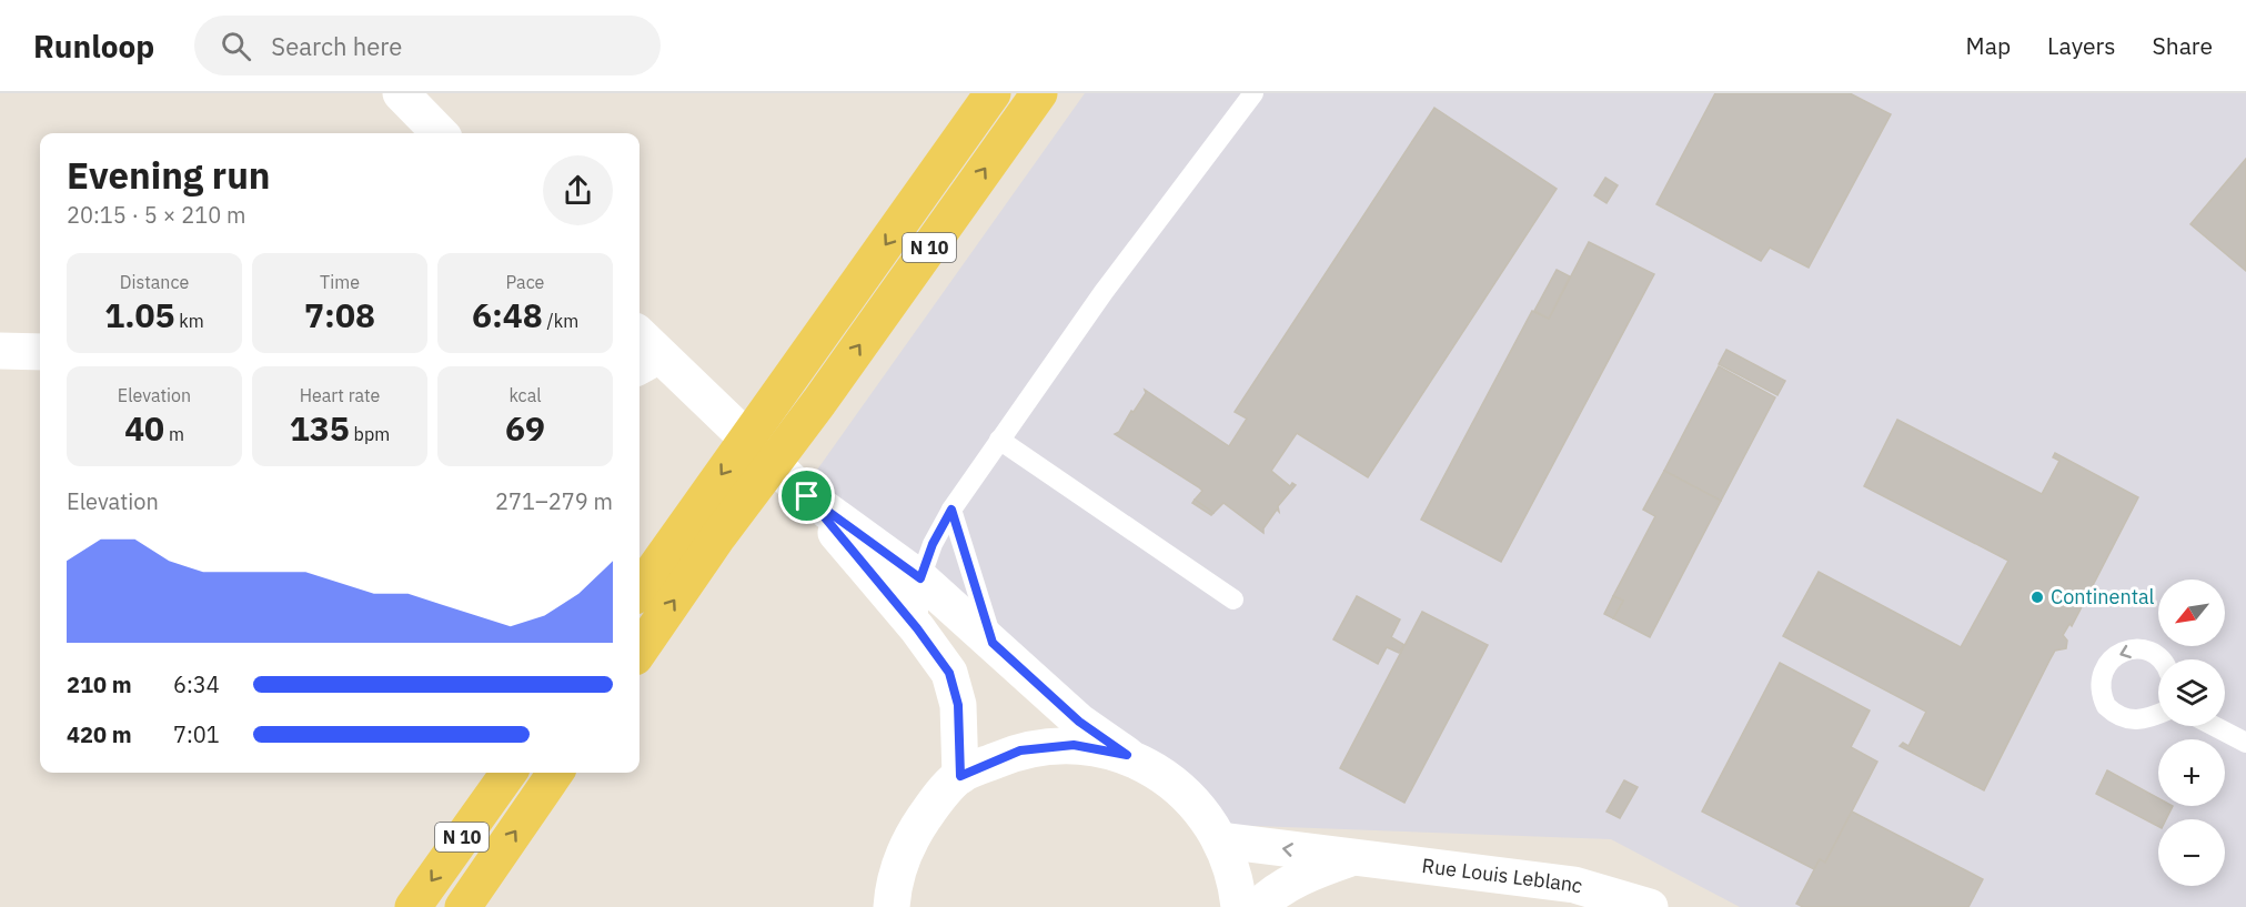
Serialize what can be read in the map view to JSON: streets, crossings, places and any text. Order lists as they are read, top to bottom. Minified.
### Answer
{"streets":{"main road":["N 10","Rue Louis Leblanc"]},"places":["Continental"],"north":"bottom left","page":{"header":"Runloop","search":"Search here","nav":["Map","Layers","Share"],"heading":["Evening run","20:15 · 5 × 210 m"],"stats":[["Distance","1.05 km"],["Time","7:08"],["Pace","6:48 /km"],["Elevation","40 m"],["Heart rate","135 bpm"],["kcal","69"]],"chart":["Elevation","271–279 m"],"map_buttons":["+","−"],"list":[{"name":"210 m","note":"6:34"},{"name":"420 m","note":"7:01"}]}}
